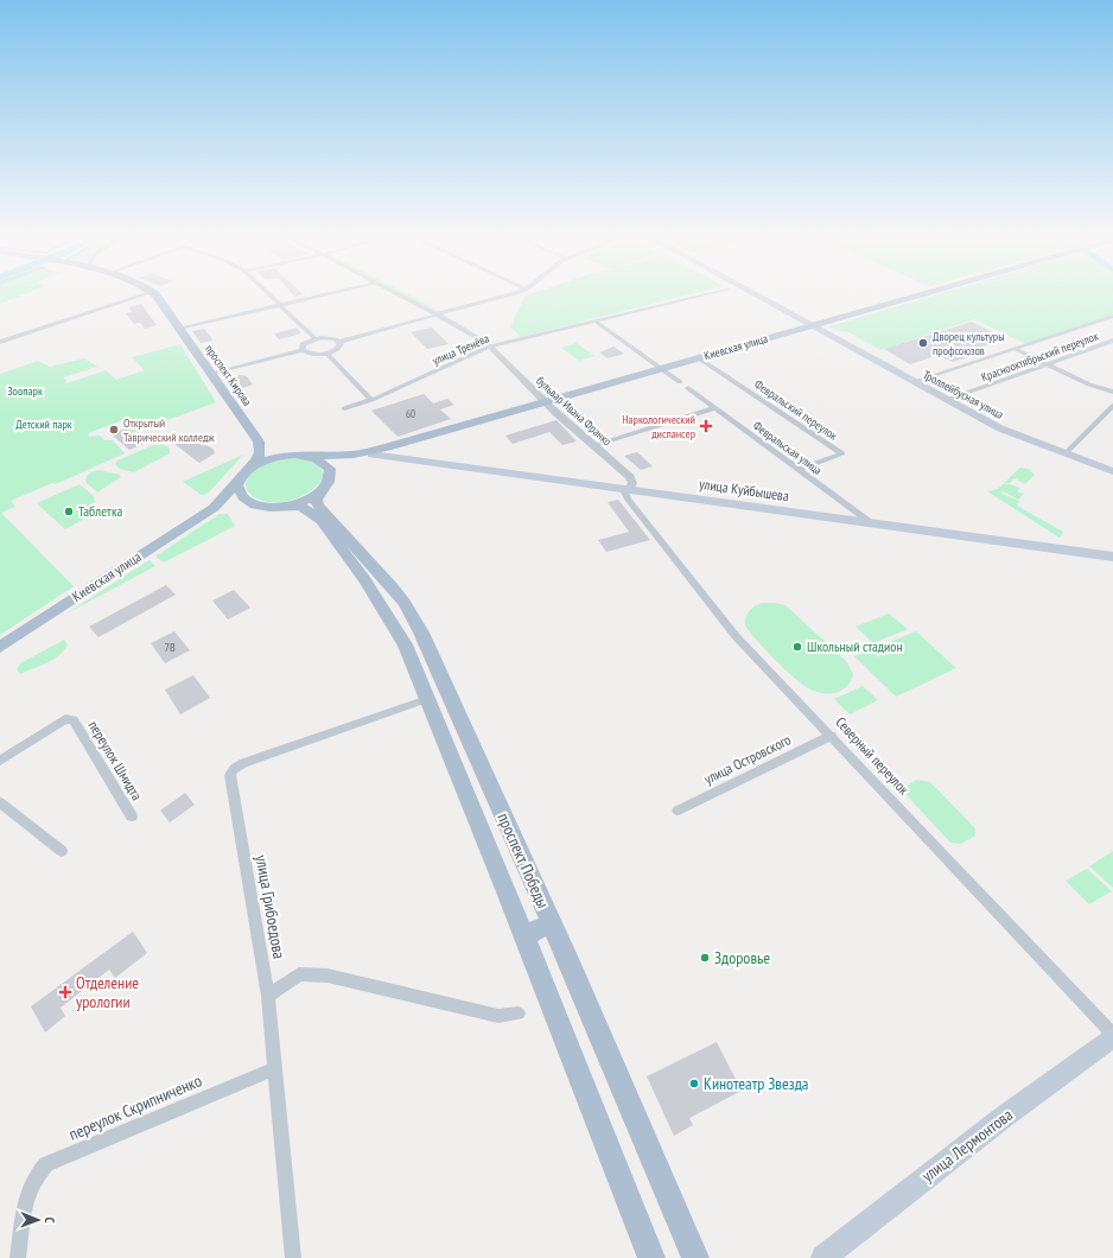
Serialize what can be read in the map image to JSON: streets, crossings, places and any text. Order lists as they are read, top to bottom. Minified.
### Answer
{"streets":{"main road":["Киевская улица","проспект Кирова","Троллейбусная улица","улица Куйбышева","проспект Победы","улица Лермонтова"],"street":["улица Тренёва","Краснооктябрьский переулок","Февральский переулок","бульвар Ивана Франко","Февральская улица","Северный переулок","улица Островского","переулок Шмидта","улица Грибоедова","переулок Скрипниченко"]},"crossings":[["Киевская улица","Троллейбусная улица"],["Киевская улица","Февральский переулок"],["Киевская улица","бульвар Ивана Франко"],["Киевская улица","улица Куйбышева"],["Киевская улица","проспект Победы"],["улица Тренёва","бульвар Ивана Франко"],["Краснооктябрьский переулок","Троллейбусная улица"],["Февральский переулок","Февральская улица"],["бульвар Ивана Франко","улица Куйбышева"],["бульвар Ивана Франко","Северный переулок"],["Февральская улица","улица Куйбышева"],["улица Куйбышева","Северный переулок"],["Северный переулок","улица Островского"],["Северный переулок","улица Лермонтова"],["проспект Победы","улица Грибоедова"],["улица Грибоедова","переулок Скрипниченко"]],"parks":["Зоопарк","Детский парк"],"places":{"other":["Дворец культуры профсоюзов","Открытый Таврический колледж","Таблетка","Школьный стадион","Здоровье","Кинотеатр Звезда"],"health":["Наркологический диспансер","Отделение урологии"]},"house_numbers":["60","7В"],"north":"right"}
